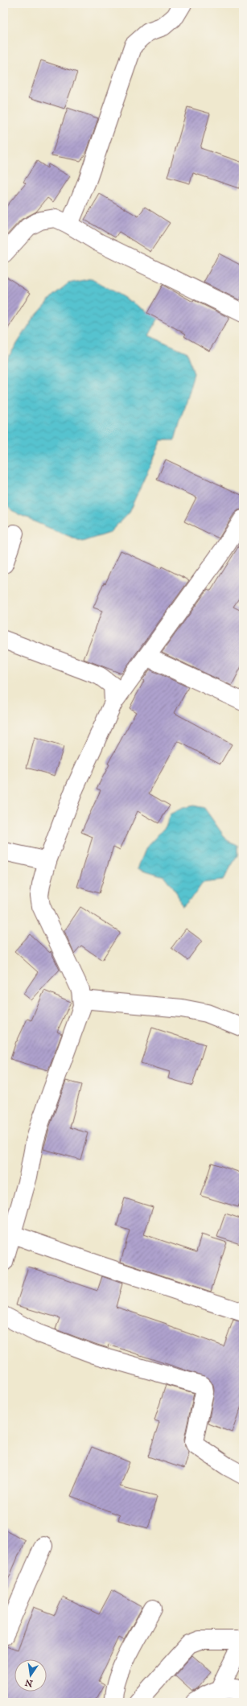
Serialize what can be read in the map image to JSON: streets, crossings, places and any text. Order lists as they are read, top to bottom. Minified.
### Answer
{"north":"bottom"}
